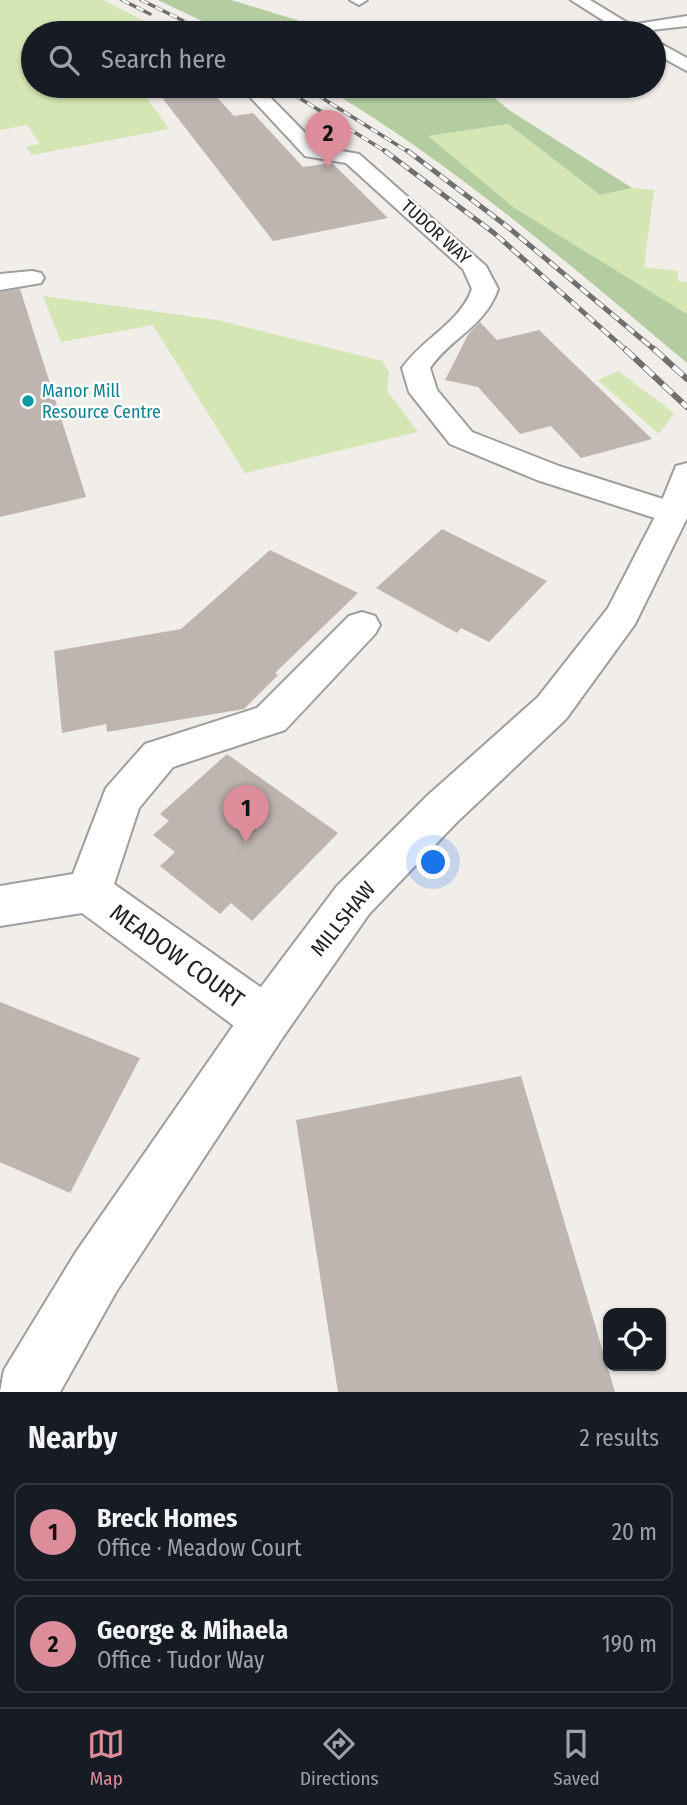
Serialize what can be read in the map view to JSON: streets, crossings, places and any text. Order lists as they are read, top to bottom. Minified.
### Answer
{"streets":{"street":["TUDOR WAY","MILLSHAW","MEADOW COURT"]},"crossings":[["TUDOR WAY","MILLSHAW"],["MILLSHAW","MEADOW COURT"]],"places":["Manor Mill Resource Centre"],"page":{"search":"Search here","pins":["2","1"],"heading":["Nearby","2 results"],"list":[{"mark":"1","name":"Breck Homes","note":"Office · Meadow Court","value":"20 m"},{"mark":"2","name":"George & Mihaela","note":"Office · Tudor Way","value":"190 m"}],"nav":["Map","Directions","Saved"]}}
